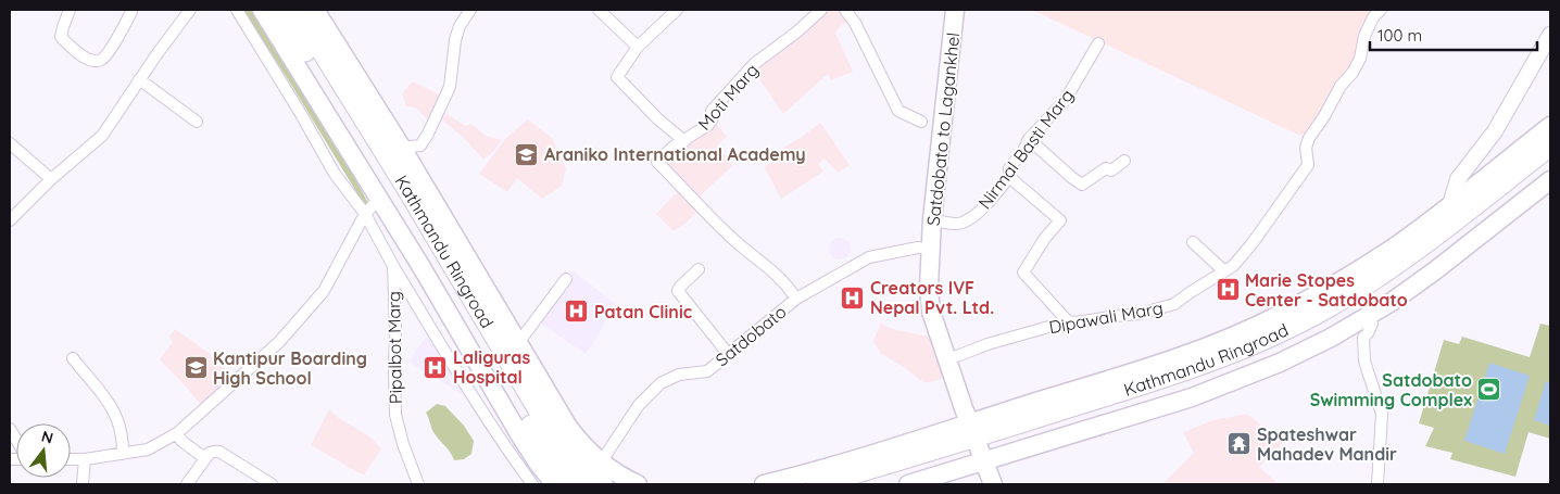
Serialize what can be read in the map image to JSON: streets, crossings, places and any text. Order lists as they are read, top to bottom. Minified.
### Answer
{"streets":{"highway":["Kathmandu Ringroad"],"main road":["Satdobato to Lagankhel"],"street":["Moti Marg","Nirmal Basti Marg","Dipawali Marg","Satdobato","Pipalbot Marg"]},"crossings":[["Moti Marg","Satdobato"],["Satdobato to Lagankhel","Nirmal Basti Marg"],["Satdobato to Lagankhel","Kathmandu Ringroad"],["Satdobato to Lagankhel","Dipawali Marg"],["Satdobato to Lagankhel","Satdobato"],["Kathmandu Ringroad","Satdobato"]],"places":{"school or university":["Araniko International Academy","Kantipur Boarding High School"],"hospital":["Marie Stopes Center - Satdobato","Creators IVF Nepal Pvt. Ltd.","Patan Clinic","Laliguras Hospital"],"sports":["Satdobato Swimming Complex"],"temple":["Spateshwar Mahadev Mandir"]},"scale_bar":"100 m","north":"top"}
